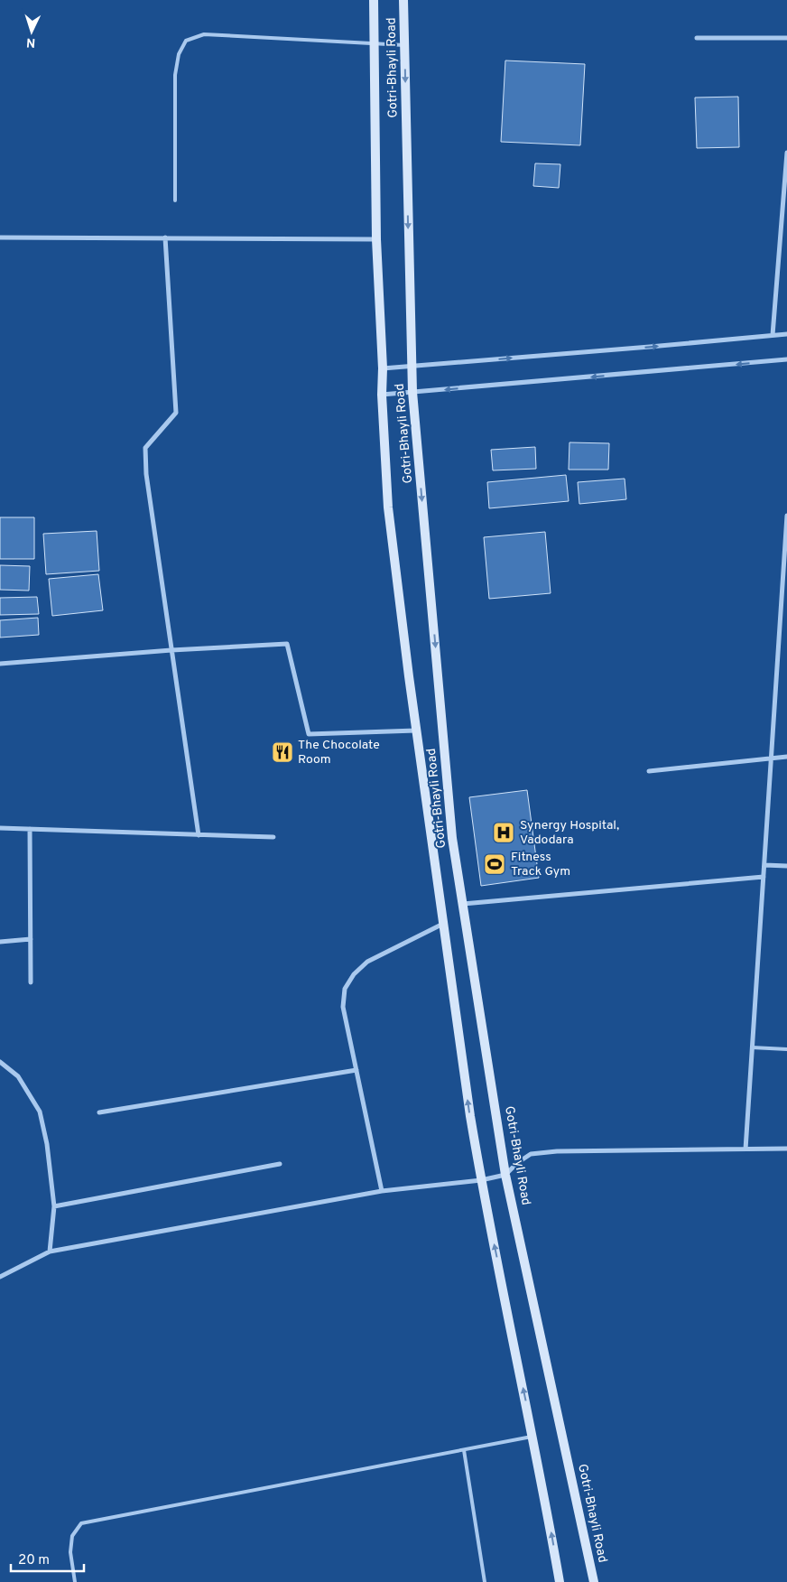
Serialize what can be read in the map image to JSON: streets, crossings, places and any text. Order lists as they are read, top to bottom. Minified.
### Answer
{"streets":{"street":["Gotri-Bhayli Road"]},"places":{"restaurant":["The Chocolate Room"],"hospital":["Synergy Hospital, Vadodara"],"sports":["Fitness Track Gym"]},"scale_bar":"20 m","north":"bottom"}
